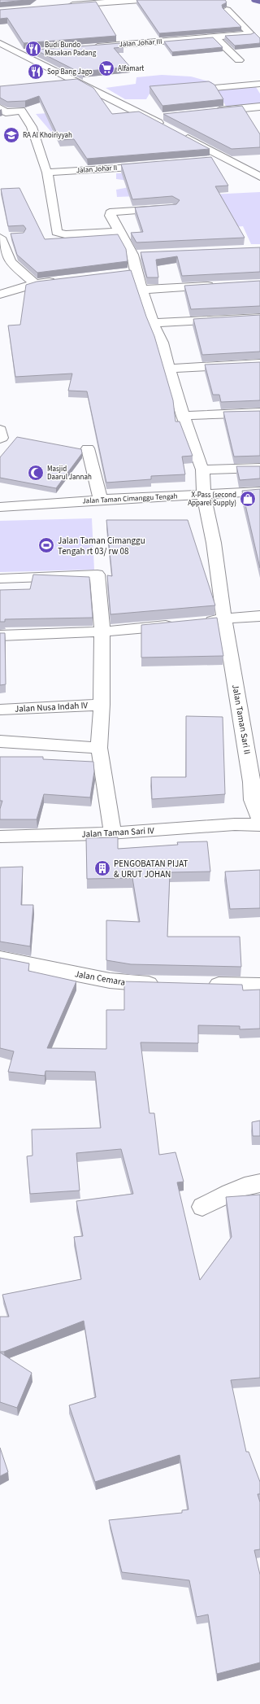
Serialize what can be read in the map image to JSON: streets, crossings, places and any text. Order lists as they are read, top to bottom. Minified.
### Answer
{"streets":{"street":["Jalan Johar III","Jalan Johar II","Jalan Taman Cimanggu Tengah","Jalan Nusa Indah IV","Jalan Taman Sari II","Jalan Taman Sari IV","Jalan Cemara"]},"crossings":[["Jalan Taman Cimanggu Tengah","Jalan Taman Sari II"]],"places":{"restaurant":["Budi Bundo Masakan Padang","Sop Bang Jago"],"supermarket":["Alfamart"],"school or university":["RA Al Khoiriyyah"],"mosque":["Masjid Daarul Jannah"],"shop":["X-Pass (second Apparel Supply)"],"sports":["Jalan Taman Cimanggu Tengah rt 03/ rw 08"],"building":["PENGOBATAN PIJAT & URUT JOHAN"]}}
